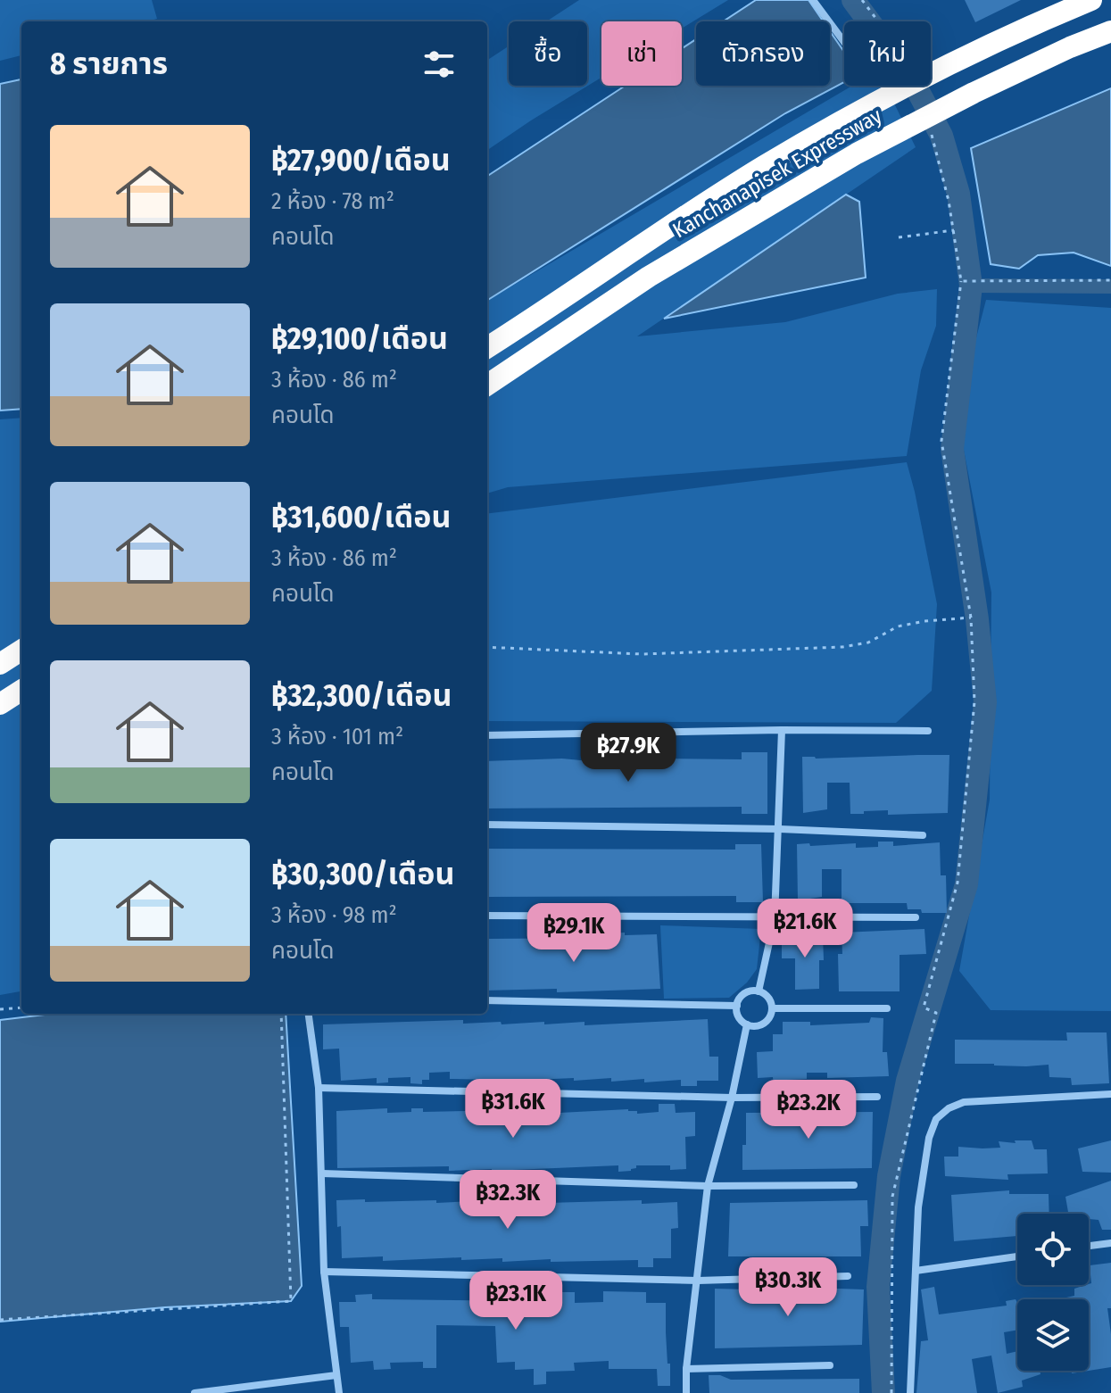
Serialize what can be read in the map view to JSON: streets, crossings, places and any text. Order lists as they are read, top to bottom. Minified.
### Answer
{"streets":{"highway":["Kanchanapisek Expressway"]},"page":{"chip":["ซื้อ","เช่า","ตัวกรอง","ใหม่"],"heading":"8 รายการ","list":[{"name":"฿27,900/เดือน","note":"2 ห้อง · 78 m² · คอนโด"},{"name":"฿29,100/เดือน","note":"3 ห้อง · 86 m² · คอนโด"},{"name":"฿31,600/เดือน","note":"3 ห้อง · 86 m² · คอนโด"},{"name":"฿32,300/เดือน","note":"3 ห้อง · 101 m² · คอนโด"},{"name":"฿30,300/เดือน","note":"3 ห้อง · 98 m² · คอนโด"}],"price":["฿27.9K","฿21.6K","฿29.1K","฿31.6K","฿23.2K","฿32.3K","฿30.3K","฿23.1K"]}}
